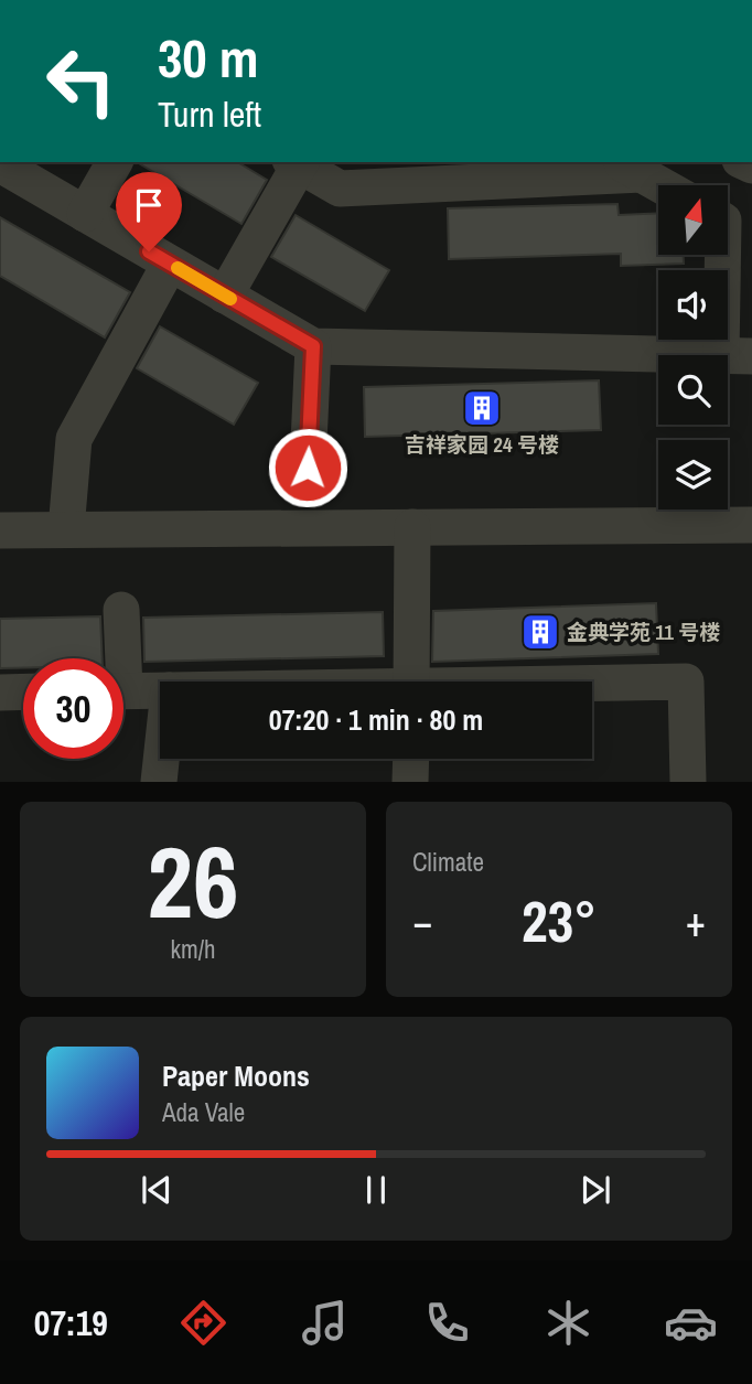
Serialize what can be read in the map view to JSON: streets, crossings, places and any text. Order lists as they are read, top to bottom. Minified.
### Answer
{"places":{"building":["吉祥家园 24 号楼","金典学苑 11 号楼"]},"north":"top","page":{"turn":["30 m","Turn left"],"limit":"30","trip":"07:20 · 1 min · 80 m","tile":[["26","km/h"],"Climate"],"heat":["−","23°","+"],"song":["Paper Moons","Ada Vale"],"tabs":"07:19"}}
